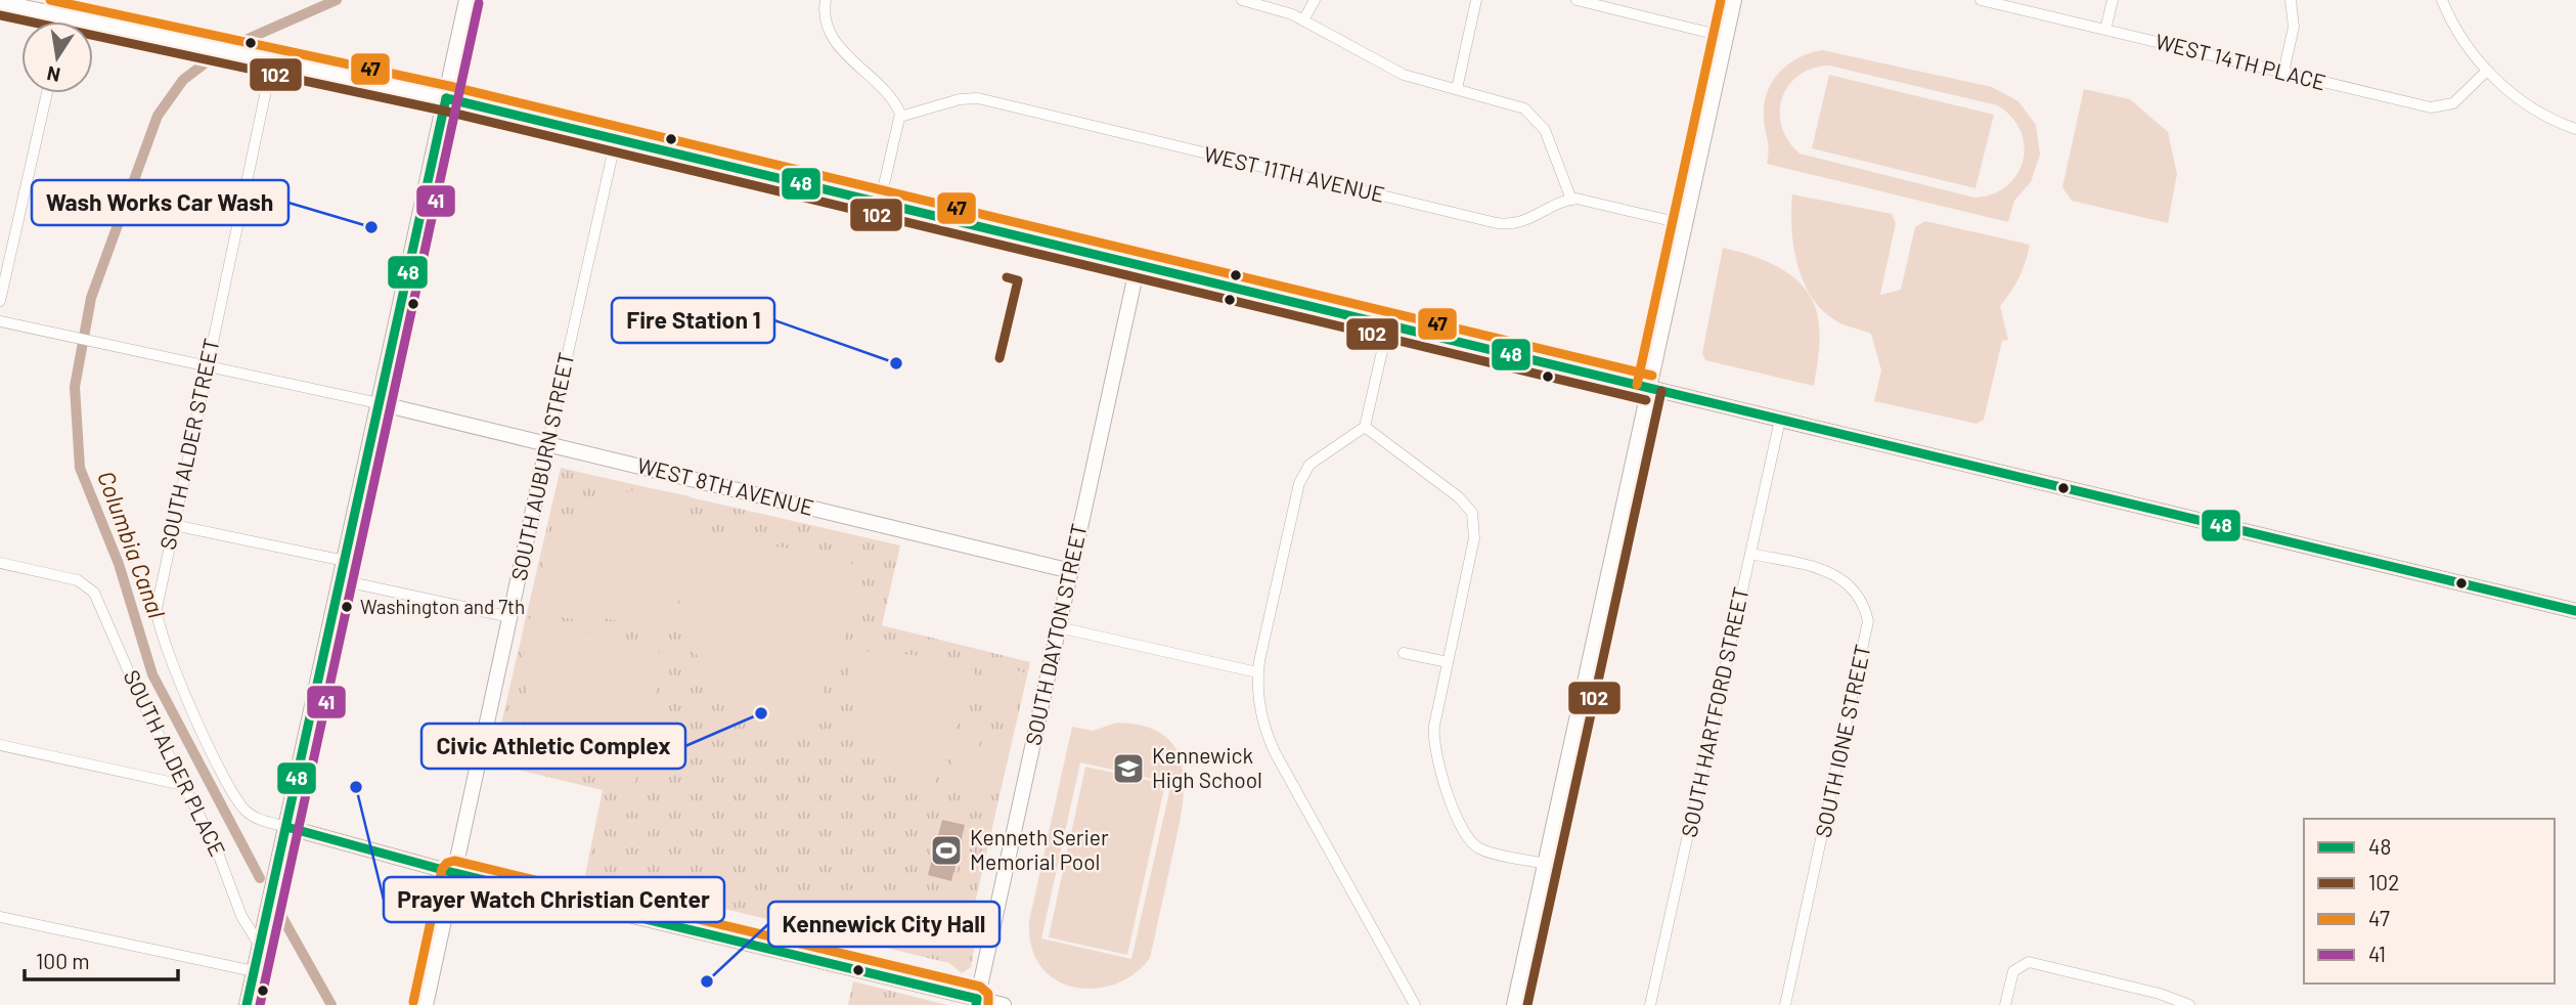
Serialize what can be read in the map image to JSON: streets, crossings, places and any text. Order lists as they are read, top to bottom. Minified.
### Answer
{"streets":{"street":["WEST 14TH PLACE","WEST 11TH AVENUE","SOUTH ALDER STREET","SOUTH AUBURN STREET","WEST 8TH AVENUE","SOUTH DAYTON STREET","SOUTH HARTFORD STREET","SOUTH IONE STREET","SOUTH ALDER PLACE"]},"crossings":[["SOUTH AUBURN STREET","WEST 8TH AVENUE"],["WEST 8TH AVENUE","SOUTH DAYTON STREET"],["SOUTH HARTFORD STREET","SOUTH IONE STREET"]],"water":["Columbia Canal"],"places":{"other":["Wash Works Car Wash","Fire Station 1","Washington and 7th","Civic Athletic Complex","Prayer Watch Christian Center","Kennewick City Hall"],"school or university":["Kennewick High School"],"sports":["Kenneth Serier Memorial Pool"]},"lines":["transit line 47","transit line 41","transit line 102","transit line 48"],"legend":["48","102","47","41"],"scale_bar":"100 m","north":"bottom"}
